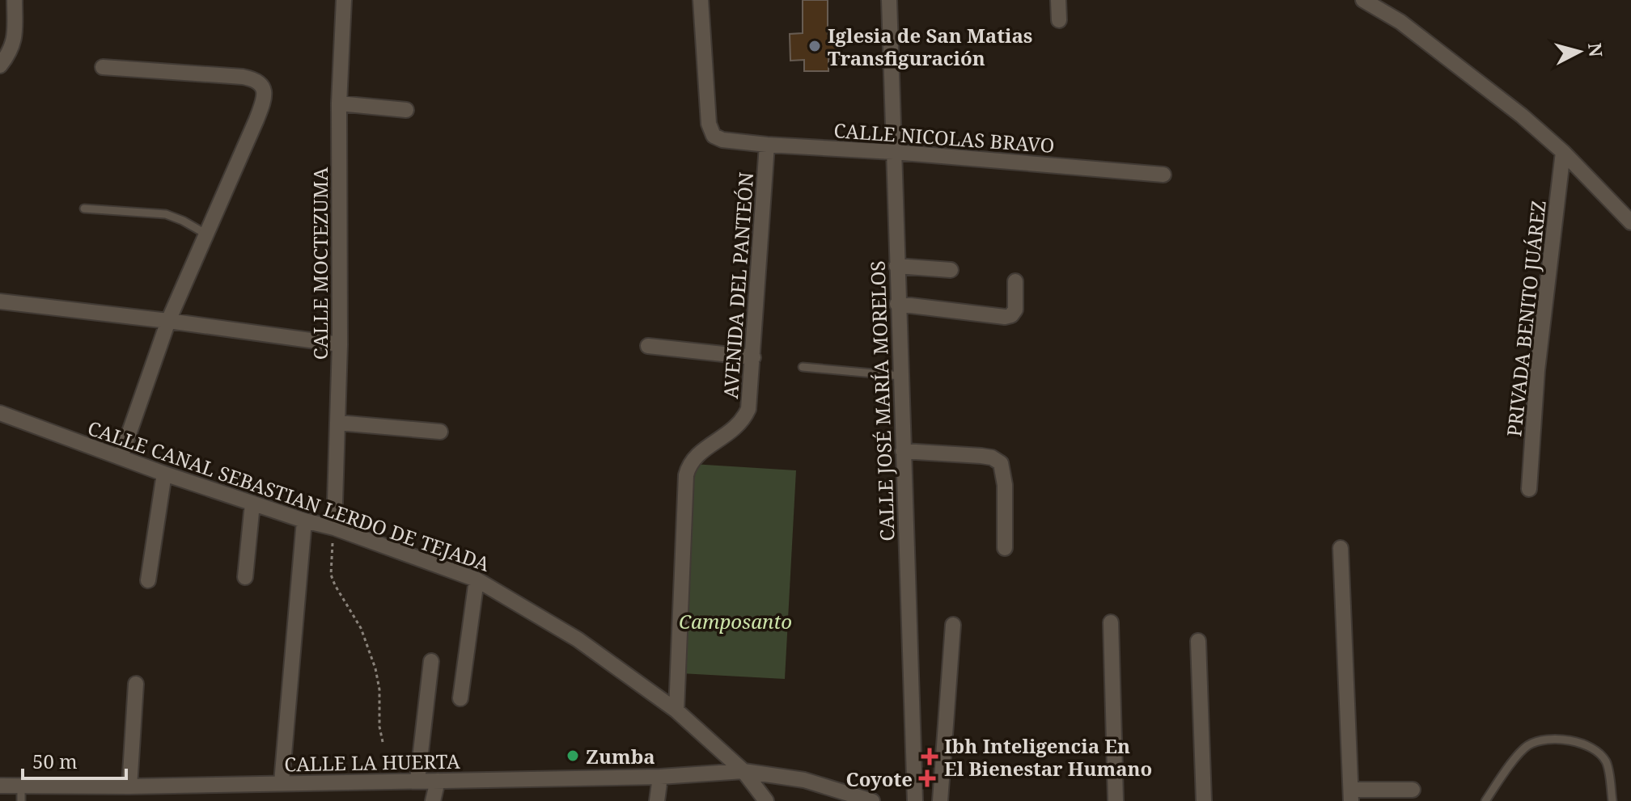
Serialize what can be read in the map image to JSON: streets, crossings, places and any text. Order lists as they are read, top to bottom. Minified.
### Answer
{"streets":{"street":["CALLE NICOLAS BRAVO","CALLE MOCTEZUMA","AVENIDA DEL PANTEÓN","PRIVADA BENITO JUÁREZ","CALLE JOSÉ MARÍA MORELOS","CALLE CANAL SEBASTIAN LERDO DE TEJADA","CALLE LA HUERTA"]},"crossings":[["CALLE NICOLAS BRAVO","AVENIDA DEL PANTEÓN"],["CALLE NICOLAS BRAVO","CALLE JOSÉ MARÍA MORELOS"],["CALLE MOCTEZUMA","CALLE CANAL SEBASTIAN LERDO DE TEJADA"],["AVENIDA DEL PANTEÓN","CALLE CANAL SEBASTIAN LERDO DE TEJADA"],["CALLE CANAL SEBASTIAN LERDO DE TEJADA","CALLE LA HUERTA"]],"parks":["Camposanto"],"places":{"other":["Iglesia de San Matias Transfiguración","Zumba"],"health":["Ibh Inteligencia En El Bienestar Humano","Coyote"]},"scale_bar":"50 m","north":"right"}
